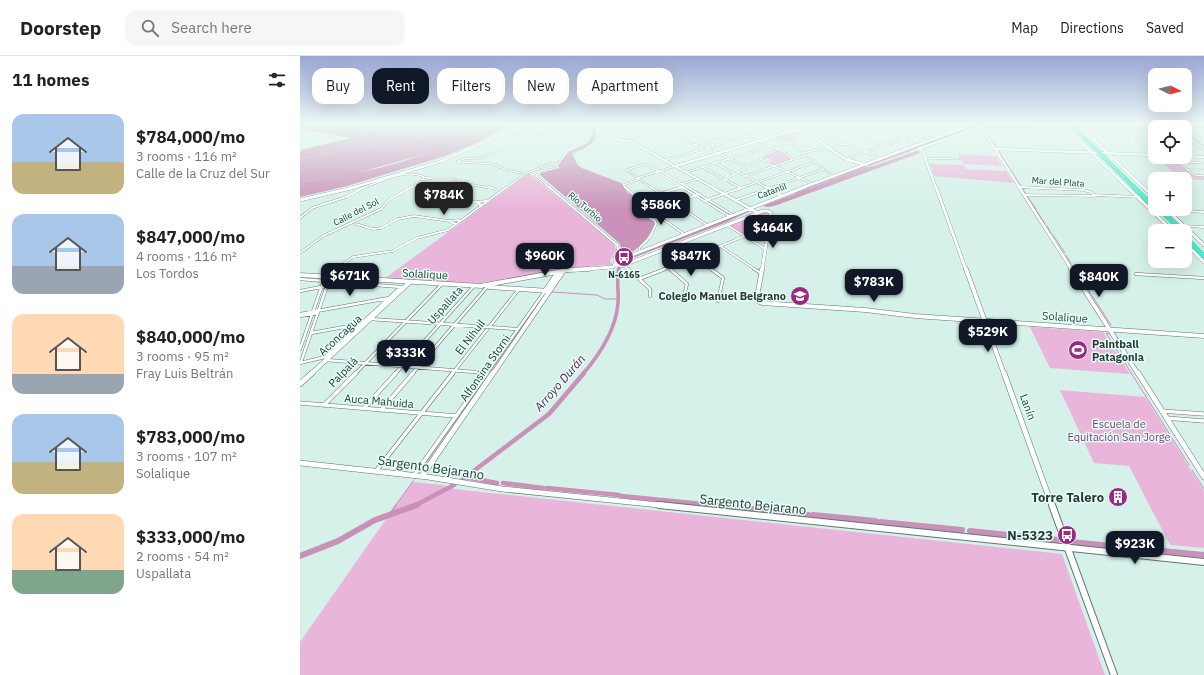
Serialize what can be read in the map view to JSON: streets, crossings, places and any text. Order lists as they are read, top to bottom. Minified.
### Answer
{"streets":{"street":["Mar del Plata","Catanlil","Río Turbio","Calle del Sol","Solalique","Uspallata","Aconcagua","El Nihuil","Alfonsina Storni","Palpalá","Auca Mahuida","Lanín","Sargento Bejarano"]},"crossings":[["Catanlil","Río Turbio"],["Catanlil","Solalique"],["Catanlil","Alfonsina Storni"],["Solalique","Uspallata"],["Solalique","Aconcagua"],["Solalique","El Nihuil"],["Solalique","Alfonsina Storni"],["Solalique","Palpalá"],["Solalique","Lanín"],["Uspallata","Auca Mahuida"],["El Nihuil","Auca Mahuida"],["El Nihuil","Sargento Bejarano"],["Alfonsina Storni","Auca Mahuida"],["Alfonsina Storni","Sargento Bejarano"],["Palpalá","Auca Mahuida"],["Lanín","Sargento Bejarano"]],"water":["Arroyo Durán"],"parks":["Escuela de Equitación San Jorge"],"places":{"bus stop":["N-6165","N-5323"],"school or university":["Colegio Manuel Belgrano"],"sports":["Paintball Patagonia"],"building":["Torre Talero"]},"north":"right","page":{"header":"Doorstep","search":"Search here","nav":["Map","Directions","Saved"],"heading":"11 homes","map_buttons":["+","−"],"chip":["Buy","Rent","Filters","New","Apartment"],"list":[{"name":"$784,000/mo","note":"3 rooms · 116 m² · Calle de la Cruz del Sur"},{"name":"$847,000/mo","note":"4 rooms · 116 m² · Los Tordos"},{"name":"$840,000/mo","note":"3 rooms · 95 m² · Fray Luis Beltrán"},{"name":"$783,000/mo","note":"3 rooms · 107 m² · Solalique"},{"name":"$333,000/mo","note":"2 rooms · 54 m² · Uspallata"}],"price":["$784K","$586K","$464K","$960K","$847K","$671K","$840K","$783K","$529K","$333K","$923K"]}}
